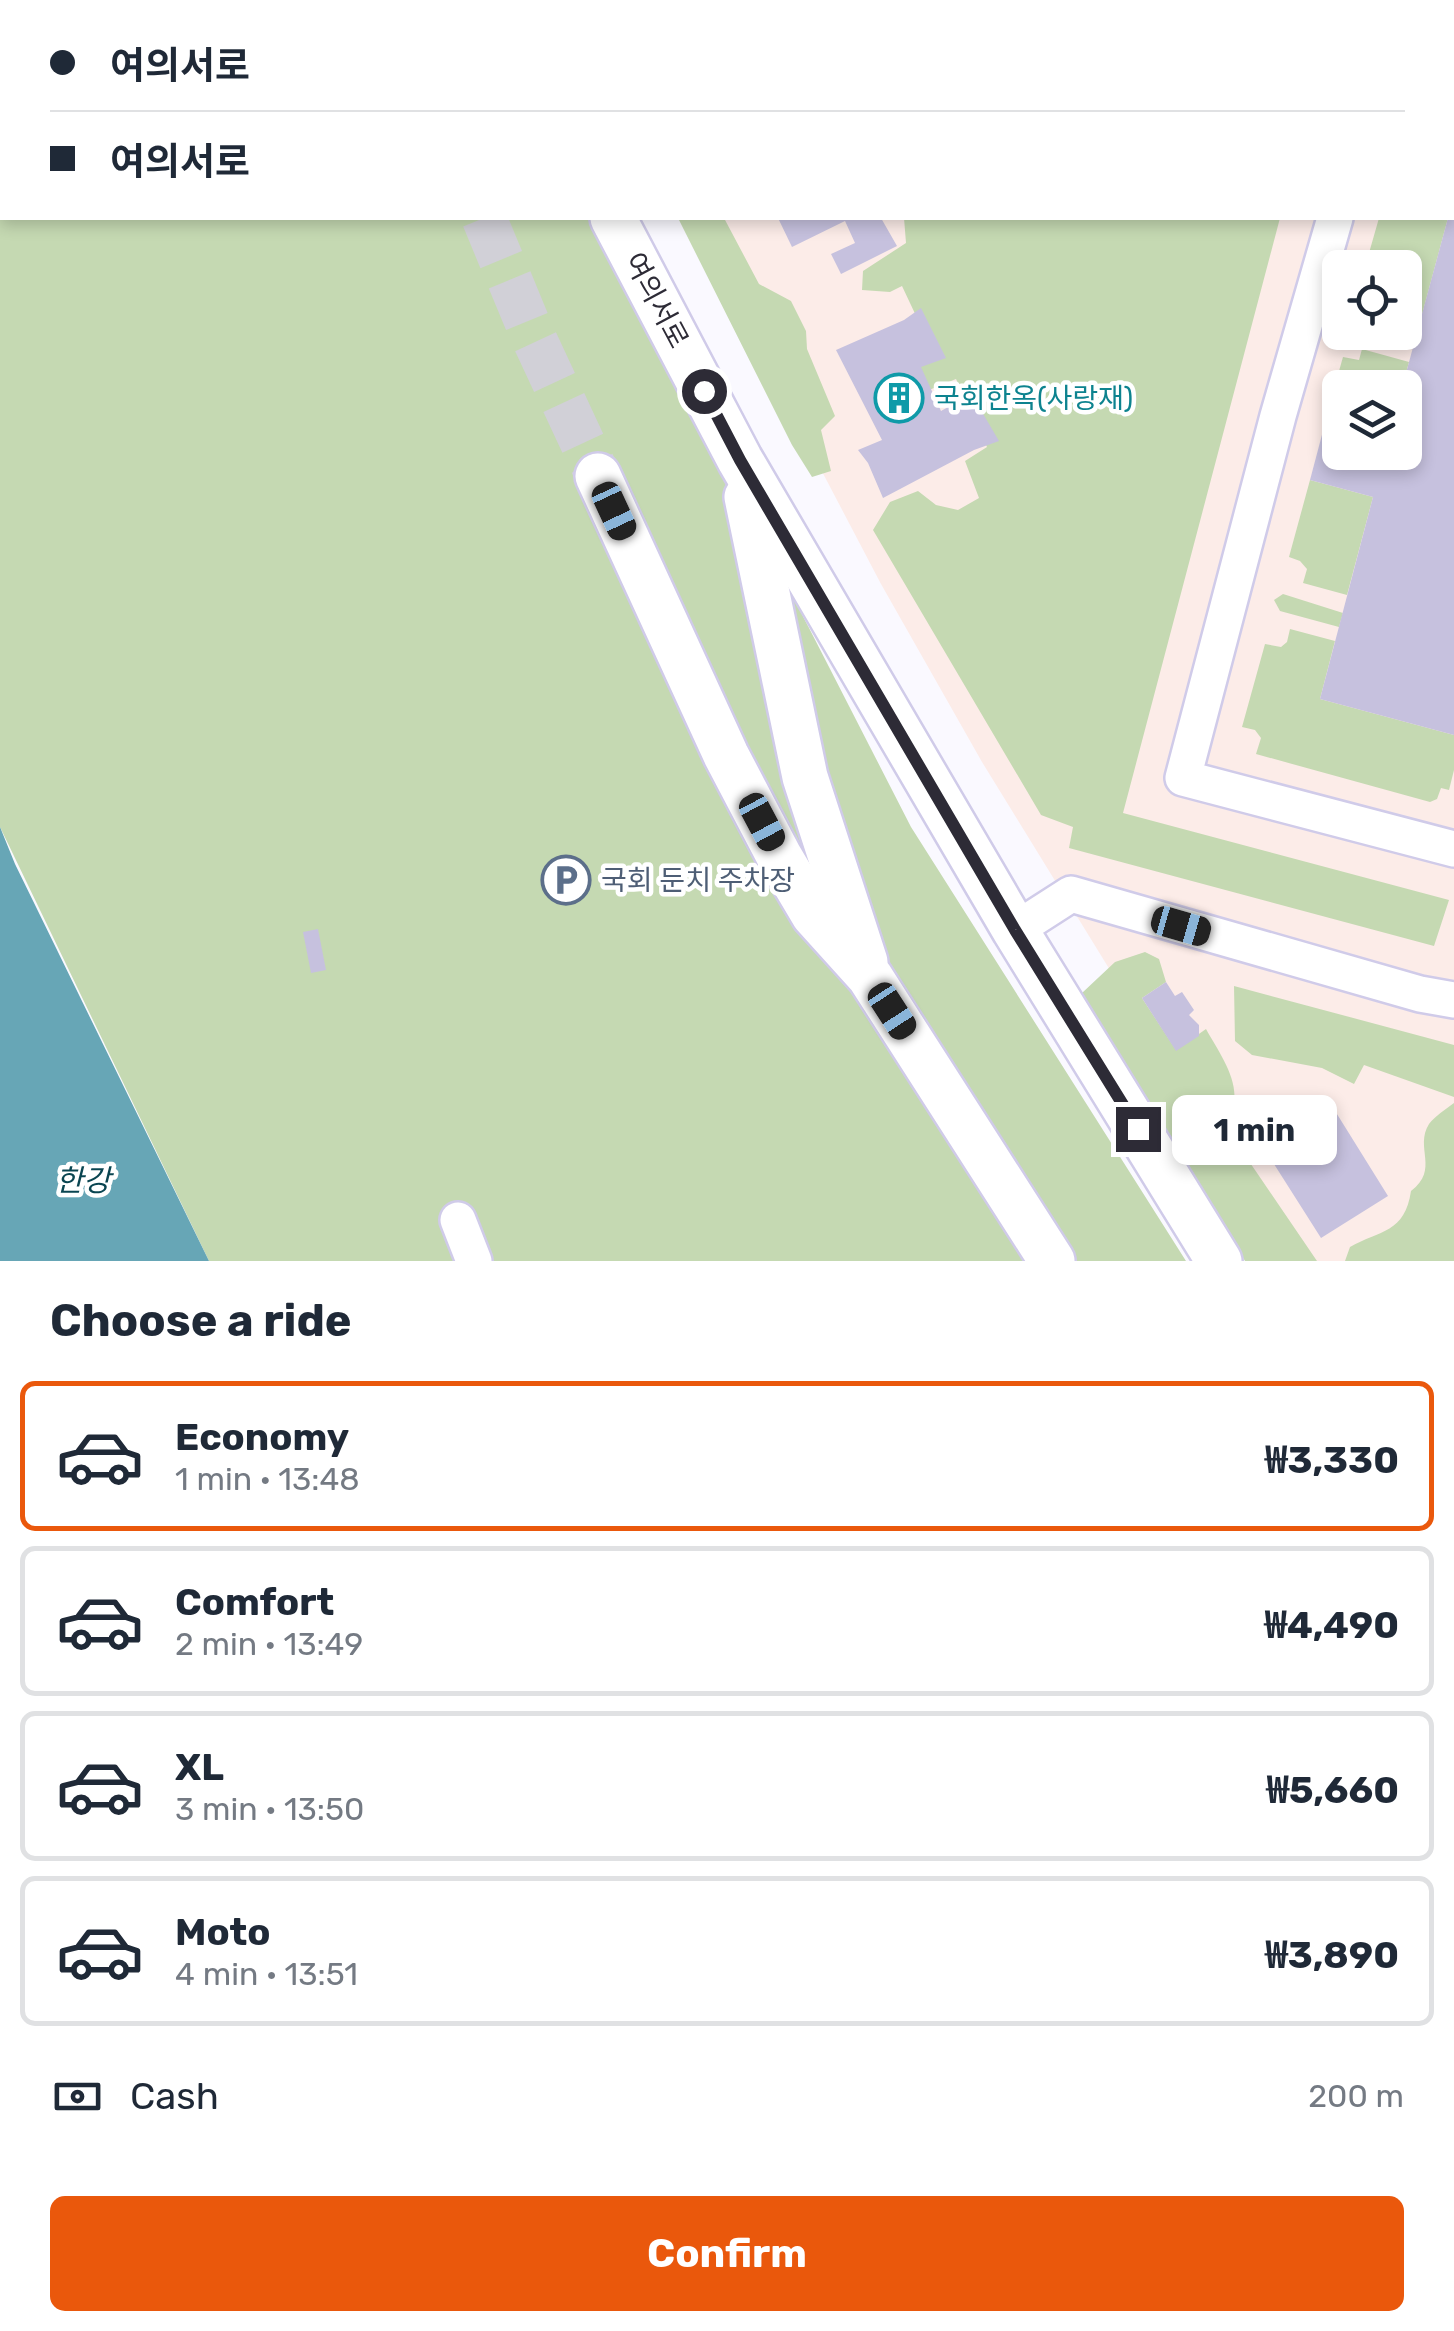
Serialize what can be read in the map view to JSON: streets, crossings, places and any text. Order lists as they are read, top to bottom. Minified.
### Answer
{"streets":{"main road":["여의서로"]},"water":["한강"],"places":{"building":["국회한옥(사랑재)"],"parking":["국회 둔치 주차장"]},"page":{"banner":["여의서로","여의서로"],"bubble":"1 min","heading":"Choose a ride","list":[{"name":"Economy","note":"1 min · 13:48","value":"₩3,330"},{"name":"Comfort","note":"2 min · 13:49","value":"₩4,490"},{"name":"XL","note":"3 min · 13:50","value":"₩5,660"},{"name":"Moto","note":"4 min · 13:51","value":"₩3,890"}],"pay":["Cash","200 m"],"buttons":"Confirm"}}
